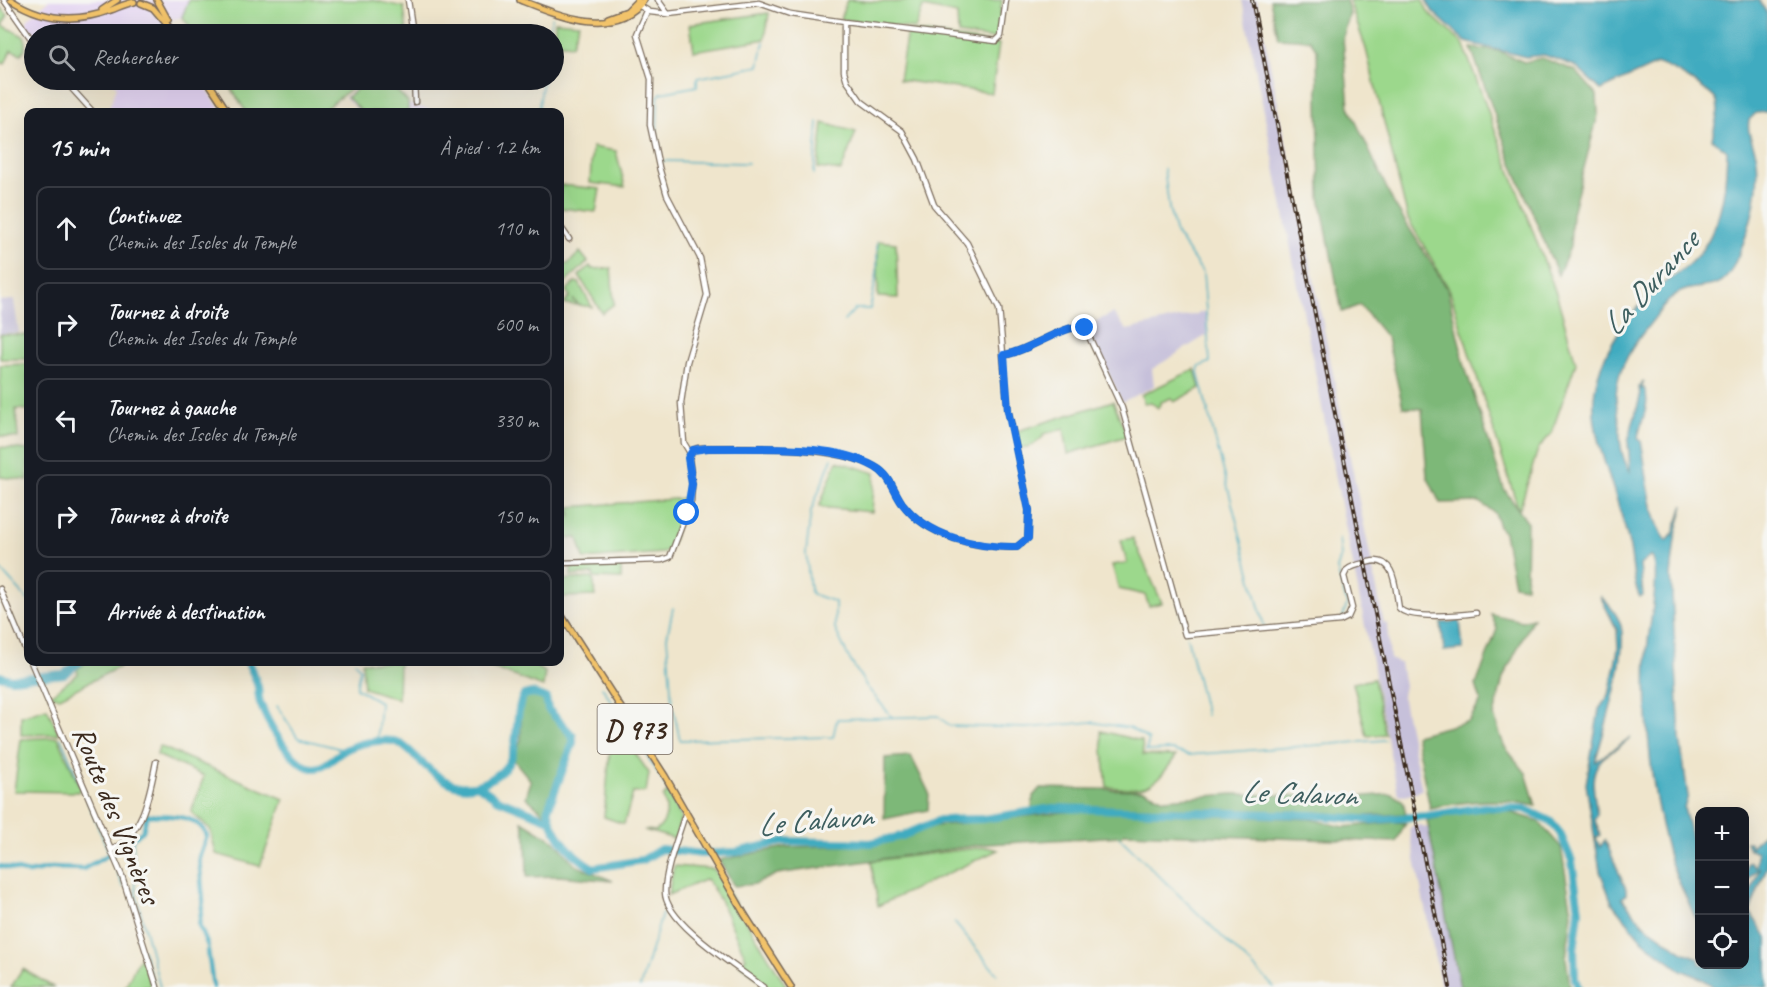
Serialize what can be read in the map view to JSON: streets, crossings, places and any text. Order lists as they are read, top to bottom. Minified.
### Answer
{"streets":{"main road":["D 973"],"street":["Route des Vignères"]},"water":["La Durance","Le Calavon"],"page":{"search":"Rechercher","heading":["15 min","À pied · 1.2 km"],"list":[["Continuez","Chemin des Iscles du Temple","110 m"],["Tournez à droite","Chemin des Iscles du Temple","600 m"],["Tournez à gauche","Chemin des Iscles du Temple","330 m"],["Tournez à droite","150 m"],"Arrivée à destination"],"map_buttons":["+","−"]}}
